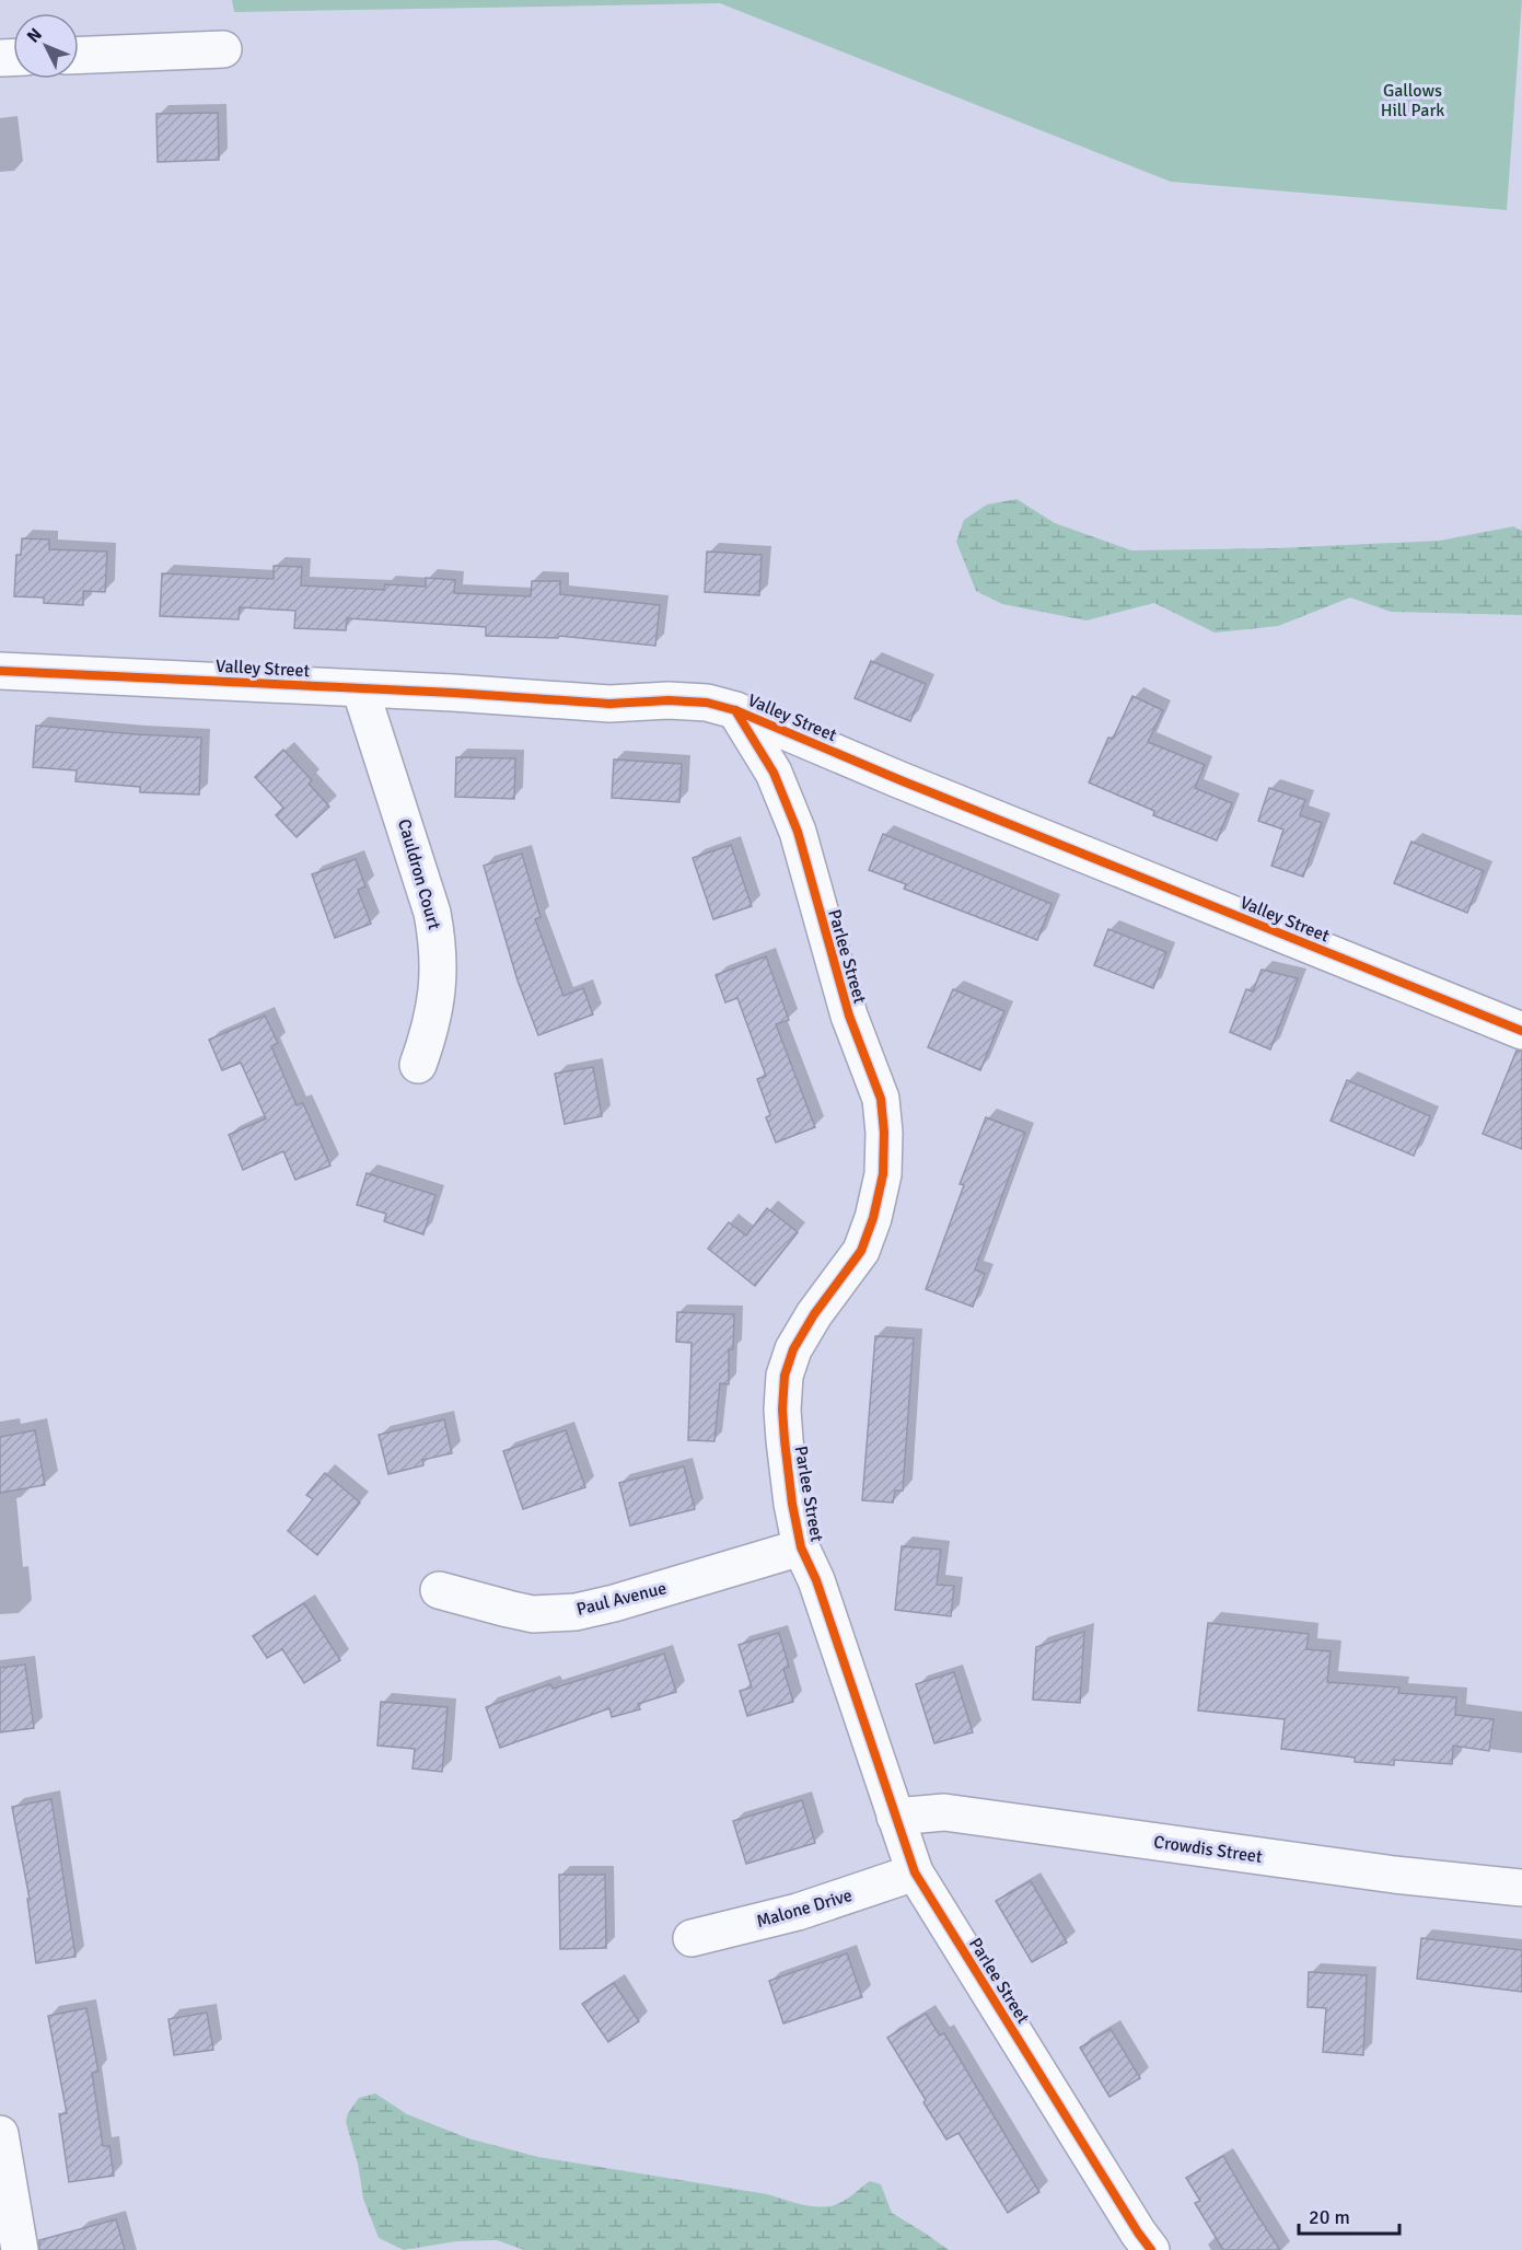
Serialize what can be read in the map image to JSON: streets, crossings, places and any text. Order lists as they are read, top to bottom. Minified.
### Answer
{"streets":{"street":["Valley Street","Cauldron Court","Parlee Street","Paul Avenue","Crowdis Street","Malone Drive"]},"crossings":[["Valley Street","Cauldron Court"],["Valley Street","Parlee Street"],["Parlee Street","Paul Avenue"],["Parlee Street","Crowdis Street"],["Parlee Street","Malone Drive"]],"parks":["Gallows Hill Park"],"scale_bar":"20 m","north":"top left"}
